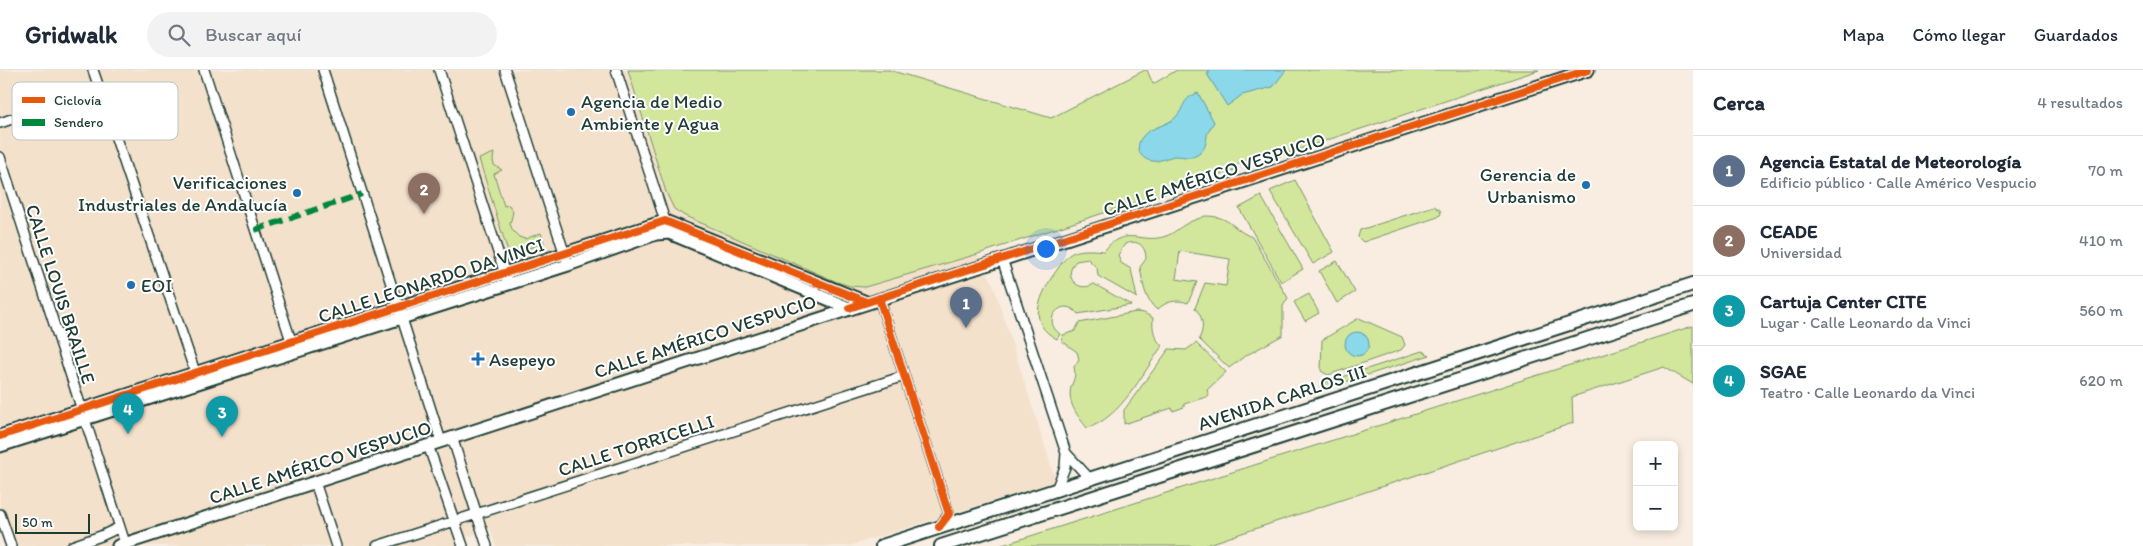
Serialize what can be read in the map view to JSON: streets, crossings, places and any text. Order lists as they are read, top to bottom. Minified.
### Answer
{"streets":{"main road":["AVENIDA CARLOS III"],"street":["CALLE AMÉRICO VESPUCIO","CALLE LEONARDO DA VINCI","CALLE LOUIS BRAILLE","CALLE TORRICELLI"]},"crossings":[["CALLE AMÉRICO VESPUCIO","CALLE LOUIS BRAILLE"],["CALLE LEONARDO DA VINCI","CALLE LOUIS BRAILLE"]],"places":{"other":["Agencia de Medio Ambiente y Agua","Gerencia de Urbanismo","Verificaciones Industriales de Andalucía","EOI"],"health":["Asepeyo"]},"legend":["Ciclovía","Sendero"],"scale_bar":"50 m","page":{"header":"Gridwalk","search":"Buscar aquí","nav":["Mapa","Cómo llegar","Guardados"],"heading":["Cerca","4 resultados"],"list":[{"mark":"1","name":"Agencia Estatal de Meteorología","note":"Edificio público · Calle Américo Vespucio","value":"70 m"},{"mark":"2","name":"CEADE","note":"Universidad","value":"410 m"},{"mark":"3","name":"Cartuja Center CITE","note":"Lugar · Calle Leonardo da Vinci","value":"560 m"},{"mark":"4","name":"SGAE","note":"Teatro · Calle Leonardo da Vinci","value":"620 m"}],"pins":["2","1","4","3"],"map_buttons":["+","−"],"scale":"50 m"}}
